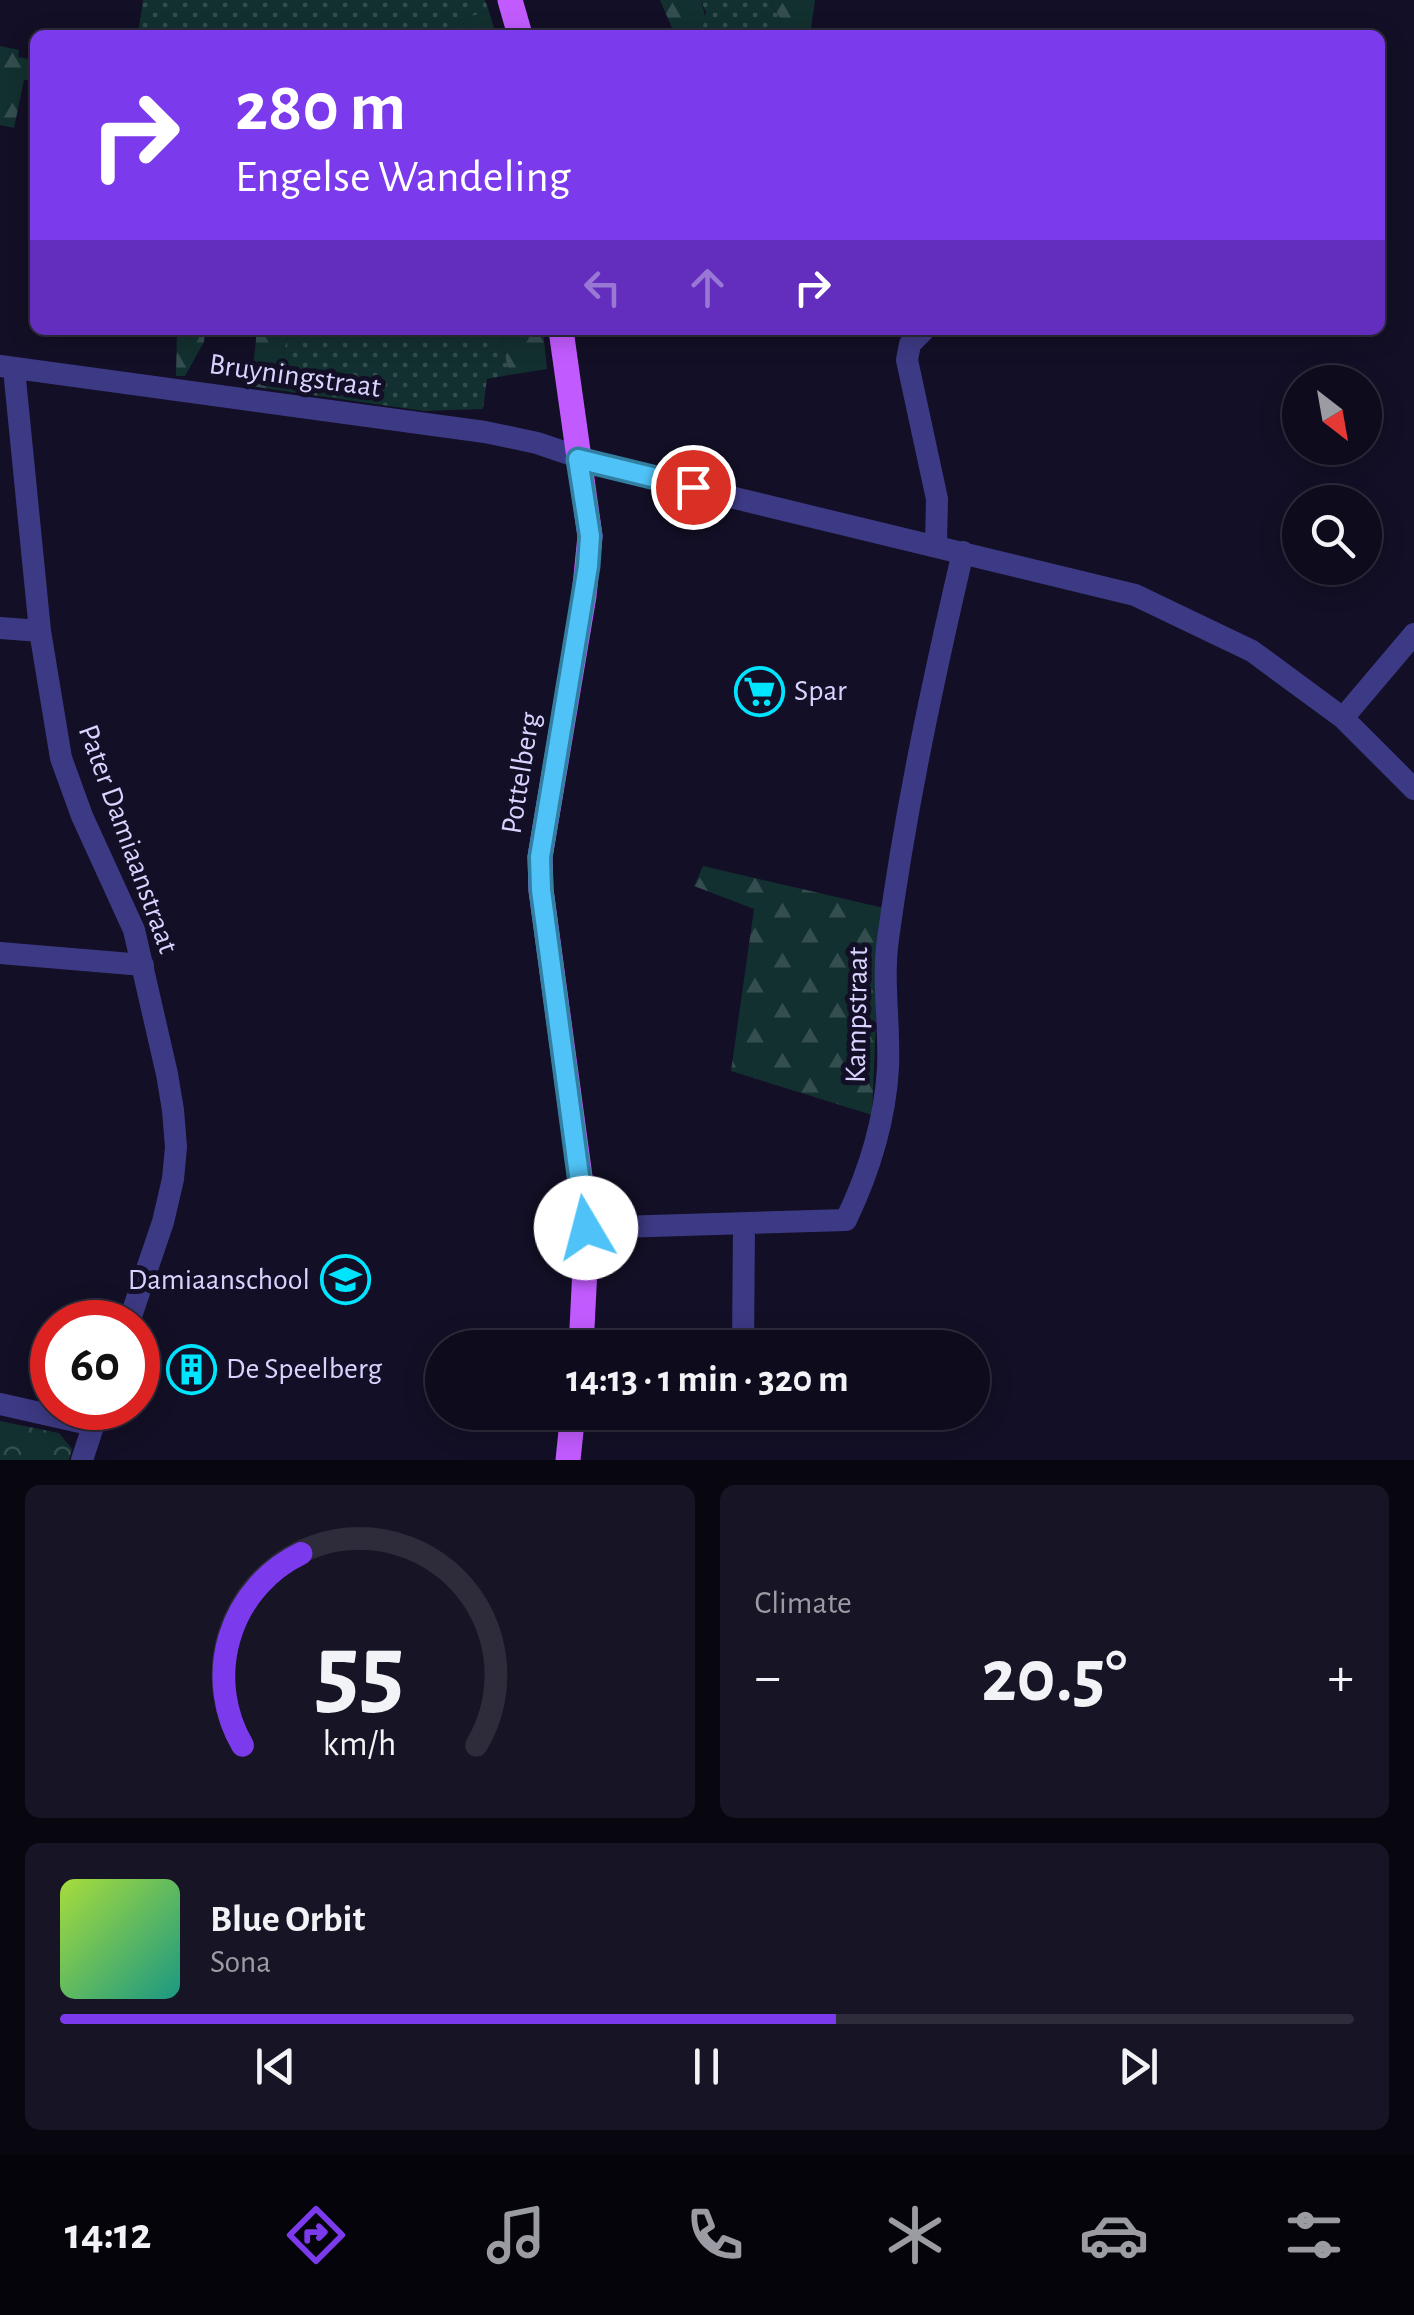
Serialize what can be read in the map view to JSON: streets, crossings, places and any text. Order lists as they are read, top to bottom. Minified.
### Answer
{"streets":{"main road":["Pottelberg"],"street":["Bruyningstraat","Pater Damiaanstraat","Kampstraat"]},"crossings":[["Bruyningstraat","Pottelberg"],["Bruyningstraat","Pater Damiaanstraat"],["Bruyningstraat","Kampstraat"],["Pottelberg","Kampstraat"]],"places":{"supermarket":["Spar"],"school or university":["Damiaanschool"],"building":["De Speelberg"]},"north":"bottom right","page":{"turn":["280 m","Engelse Wandeling"],"limit":"60","trip":"14:13 · 1 min · 320 m","tile":"Climate","heat":["−","20.5°","+"],"song":["Blue Orbit","Sona"],"tabs":"14:12","gauge":["55","km/h"]}}
